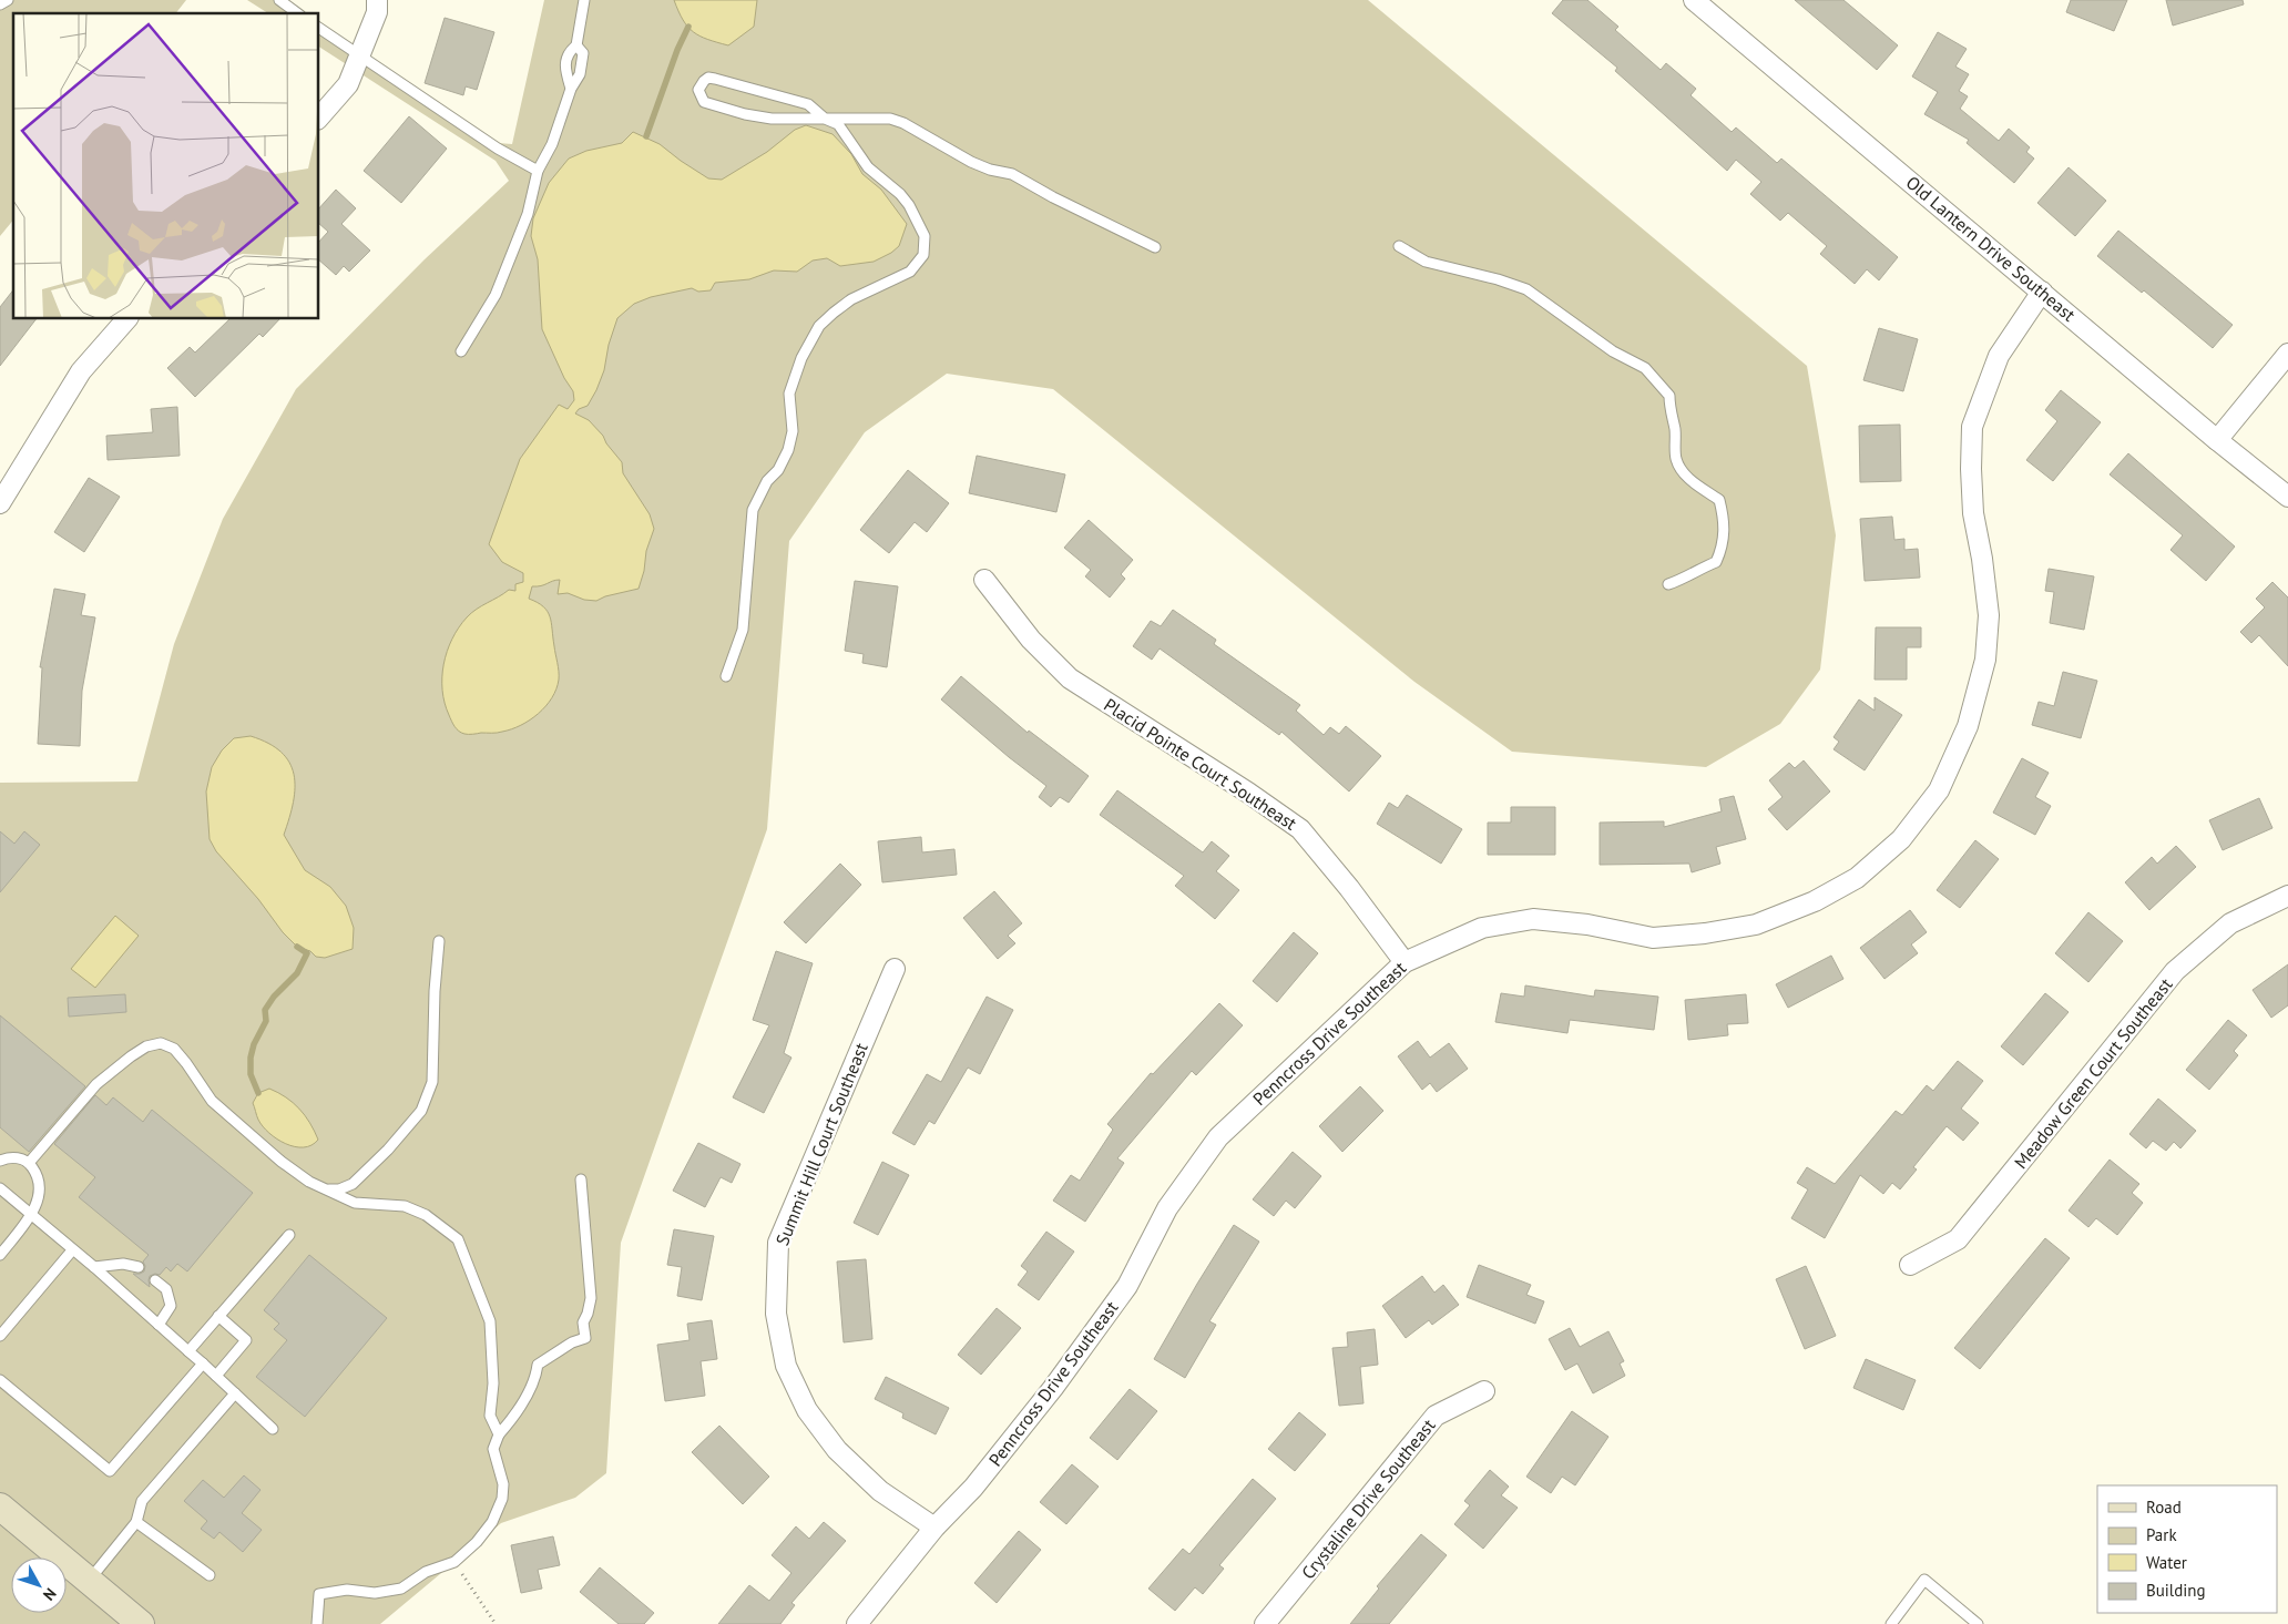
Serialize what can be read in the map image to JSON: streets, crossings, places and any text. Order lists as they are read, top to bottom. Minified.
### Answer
{"streets":{"street":["Old Lantern Drive Southeast","Placid Pointe Court Southeast","Penncross Drive Southeast","Meadow Green Court Southeast","Summit Hill Court Southeast","Crystaline Drive Southeast"]},"crossings":[["Old Lantern Drive Southeast","Penncross Drive Southeast"],["Placid Pointe Court Southeast","Penncross Drive Southeast"],["Penncross Drive Southeast","Summit Hill Court Southeast"]],"legend":["Road","Park","Water","Building"],"north":"bottom right"}
